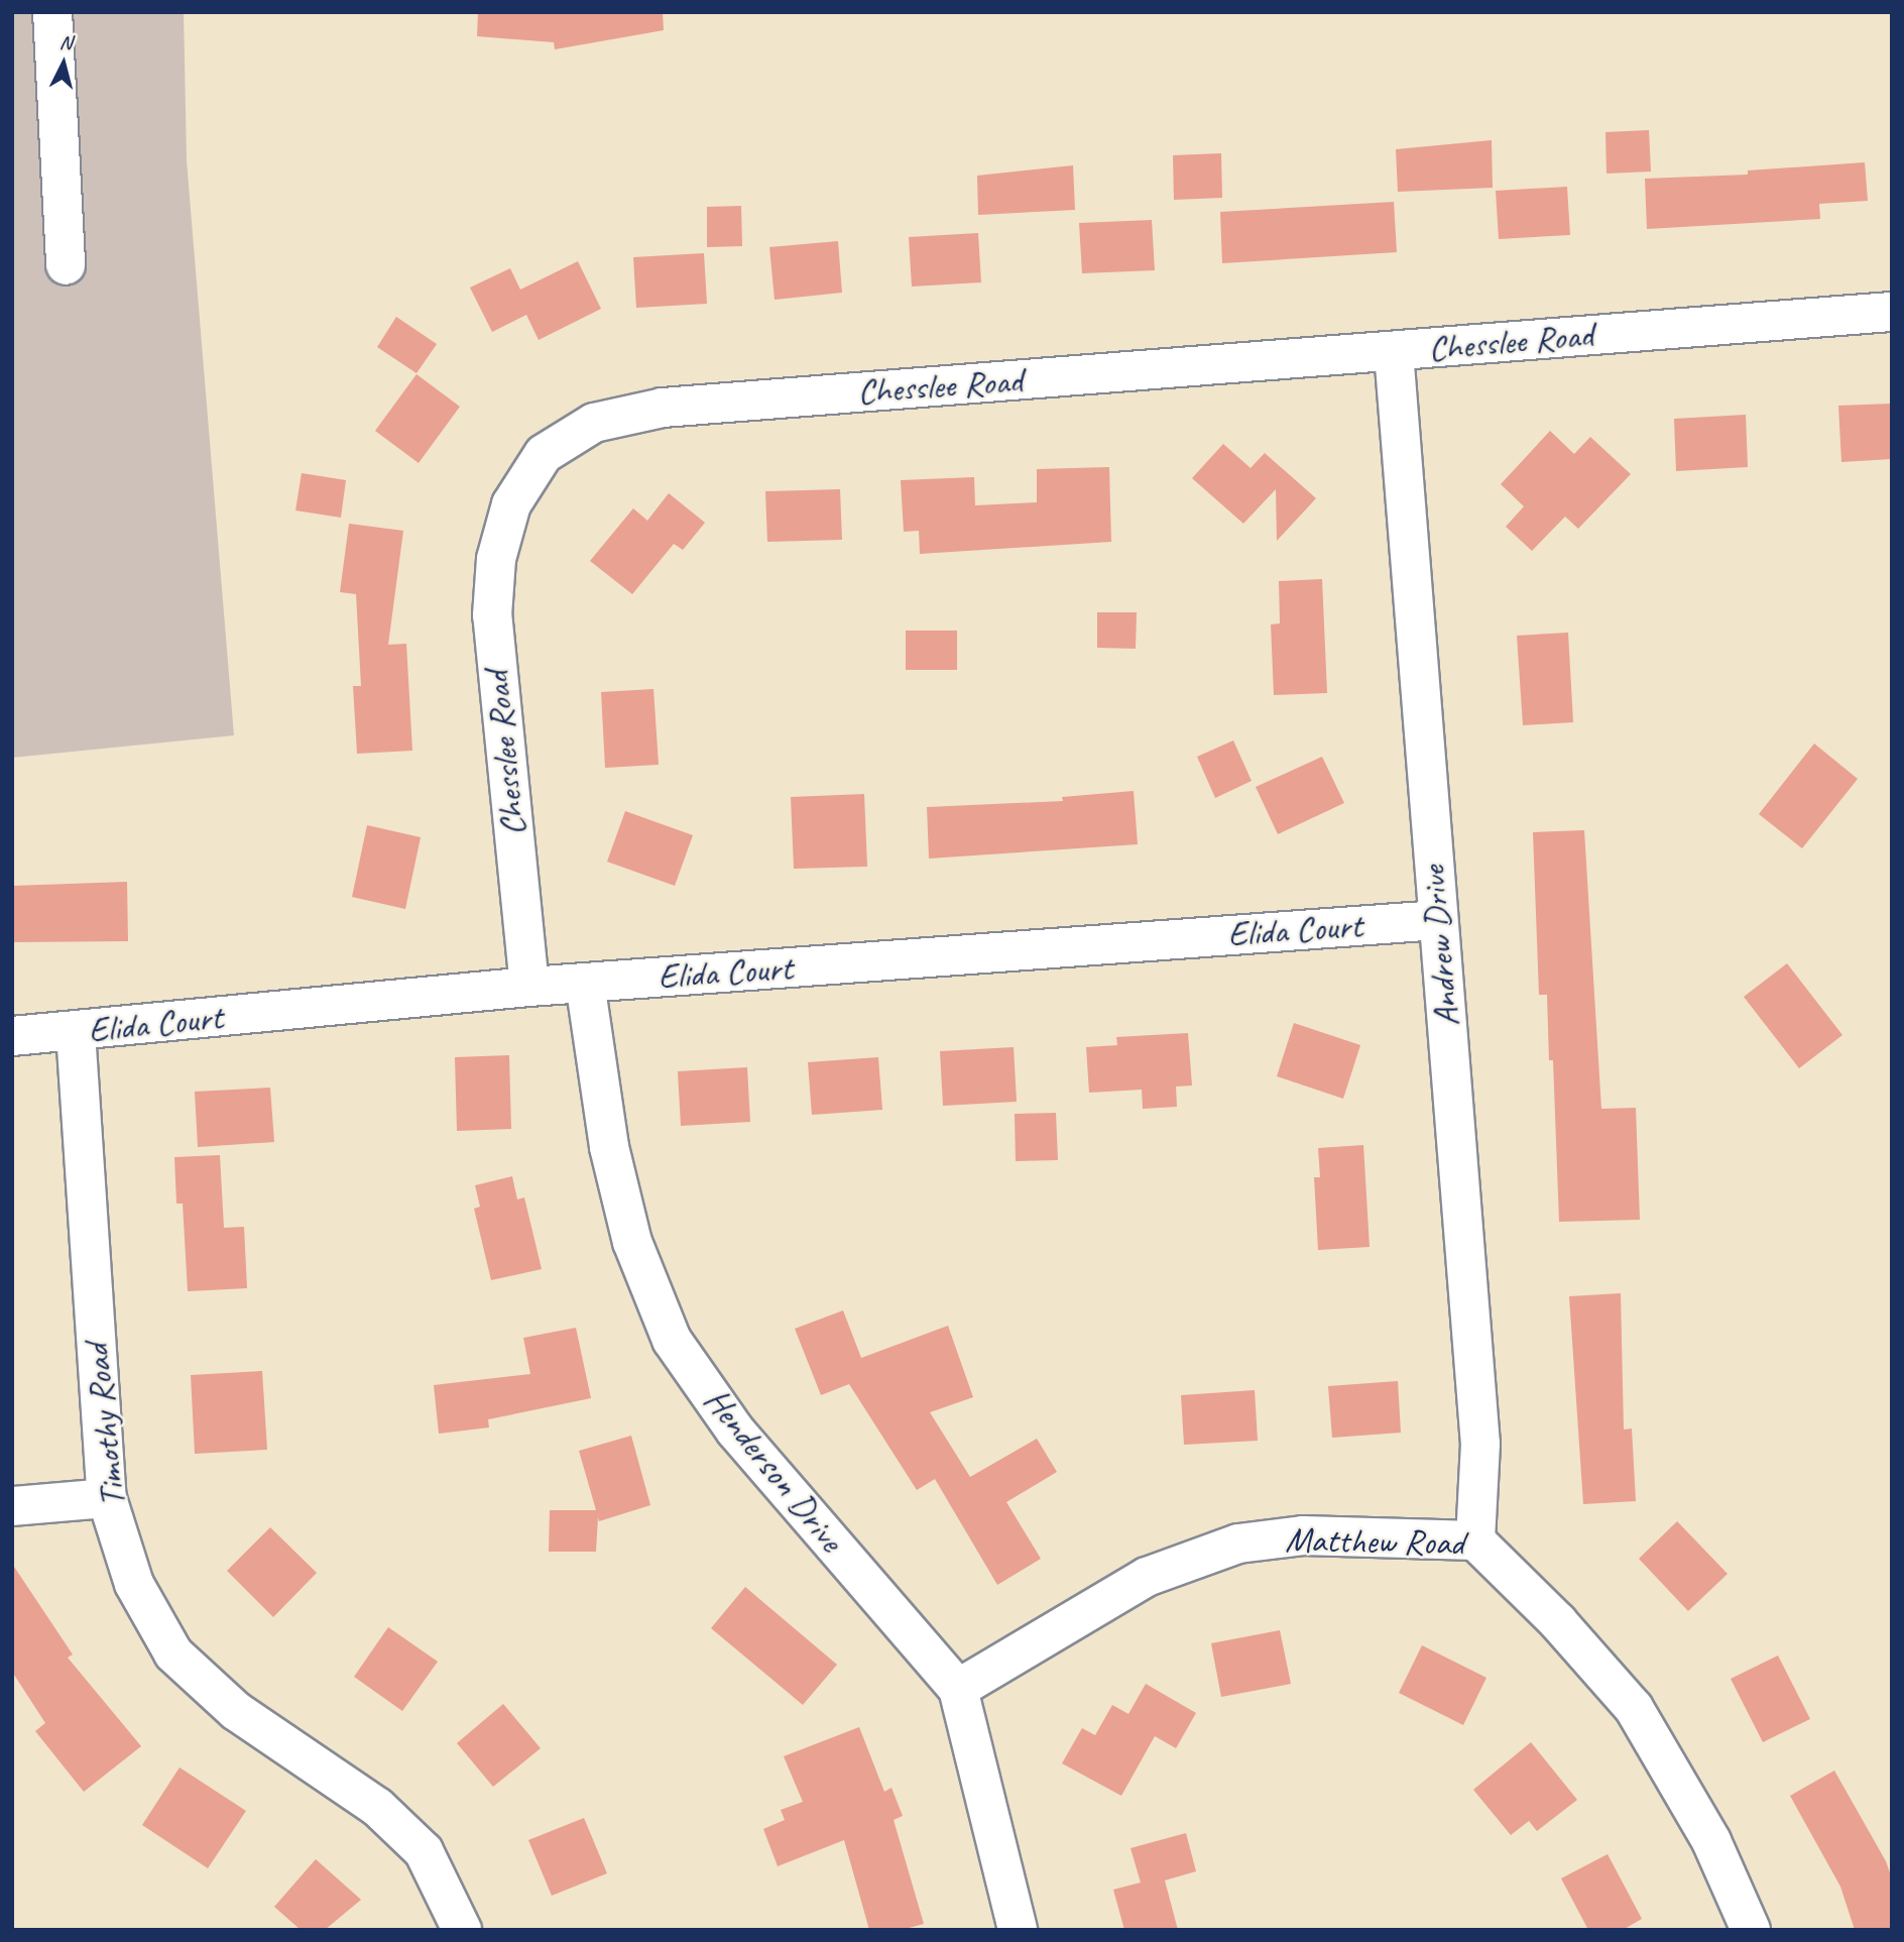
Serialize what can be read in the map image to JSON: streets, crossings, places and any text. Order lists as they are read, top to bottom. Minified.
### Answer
{"streets":{"street":["Chesslee Road","Elida Court","Andrew Drive","Timothy Road","Henderson Drive","Matthew Road"]},"crossings":[["Chesslee Road","Elida Court"],["Chesslee Road","Andrew Drive"],["Elida Court","Andrew Drive"],["Elida Court","Timothy Road"],["Elida Court","Henderson Drive"],["Andrew Drive","Matthew Road"],["Henderson Drive","Matthew Road"]],"north":"top"}
